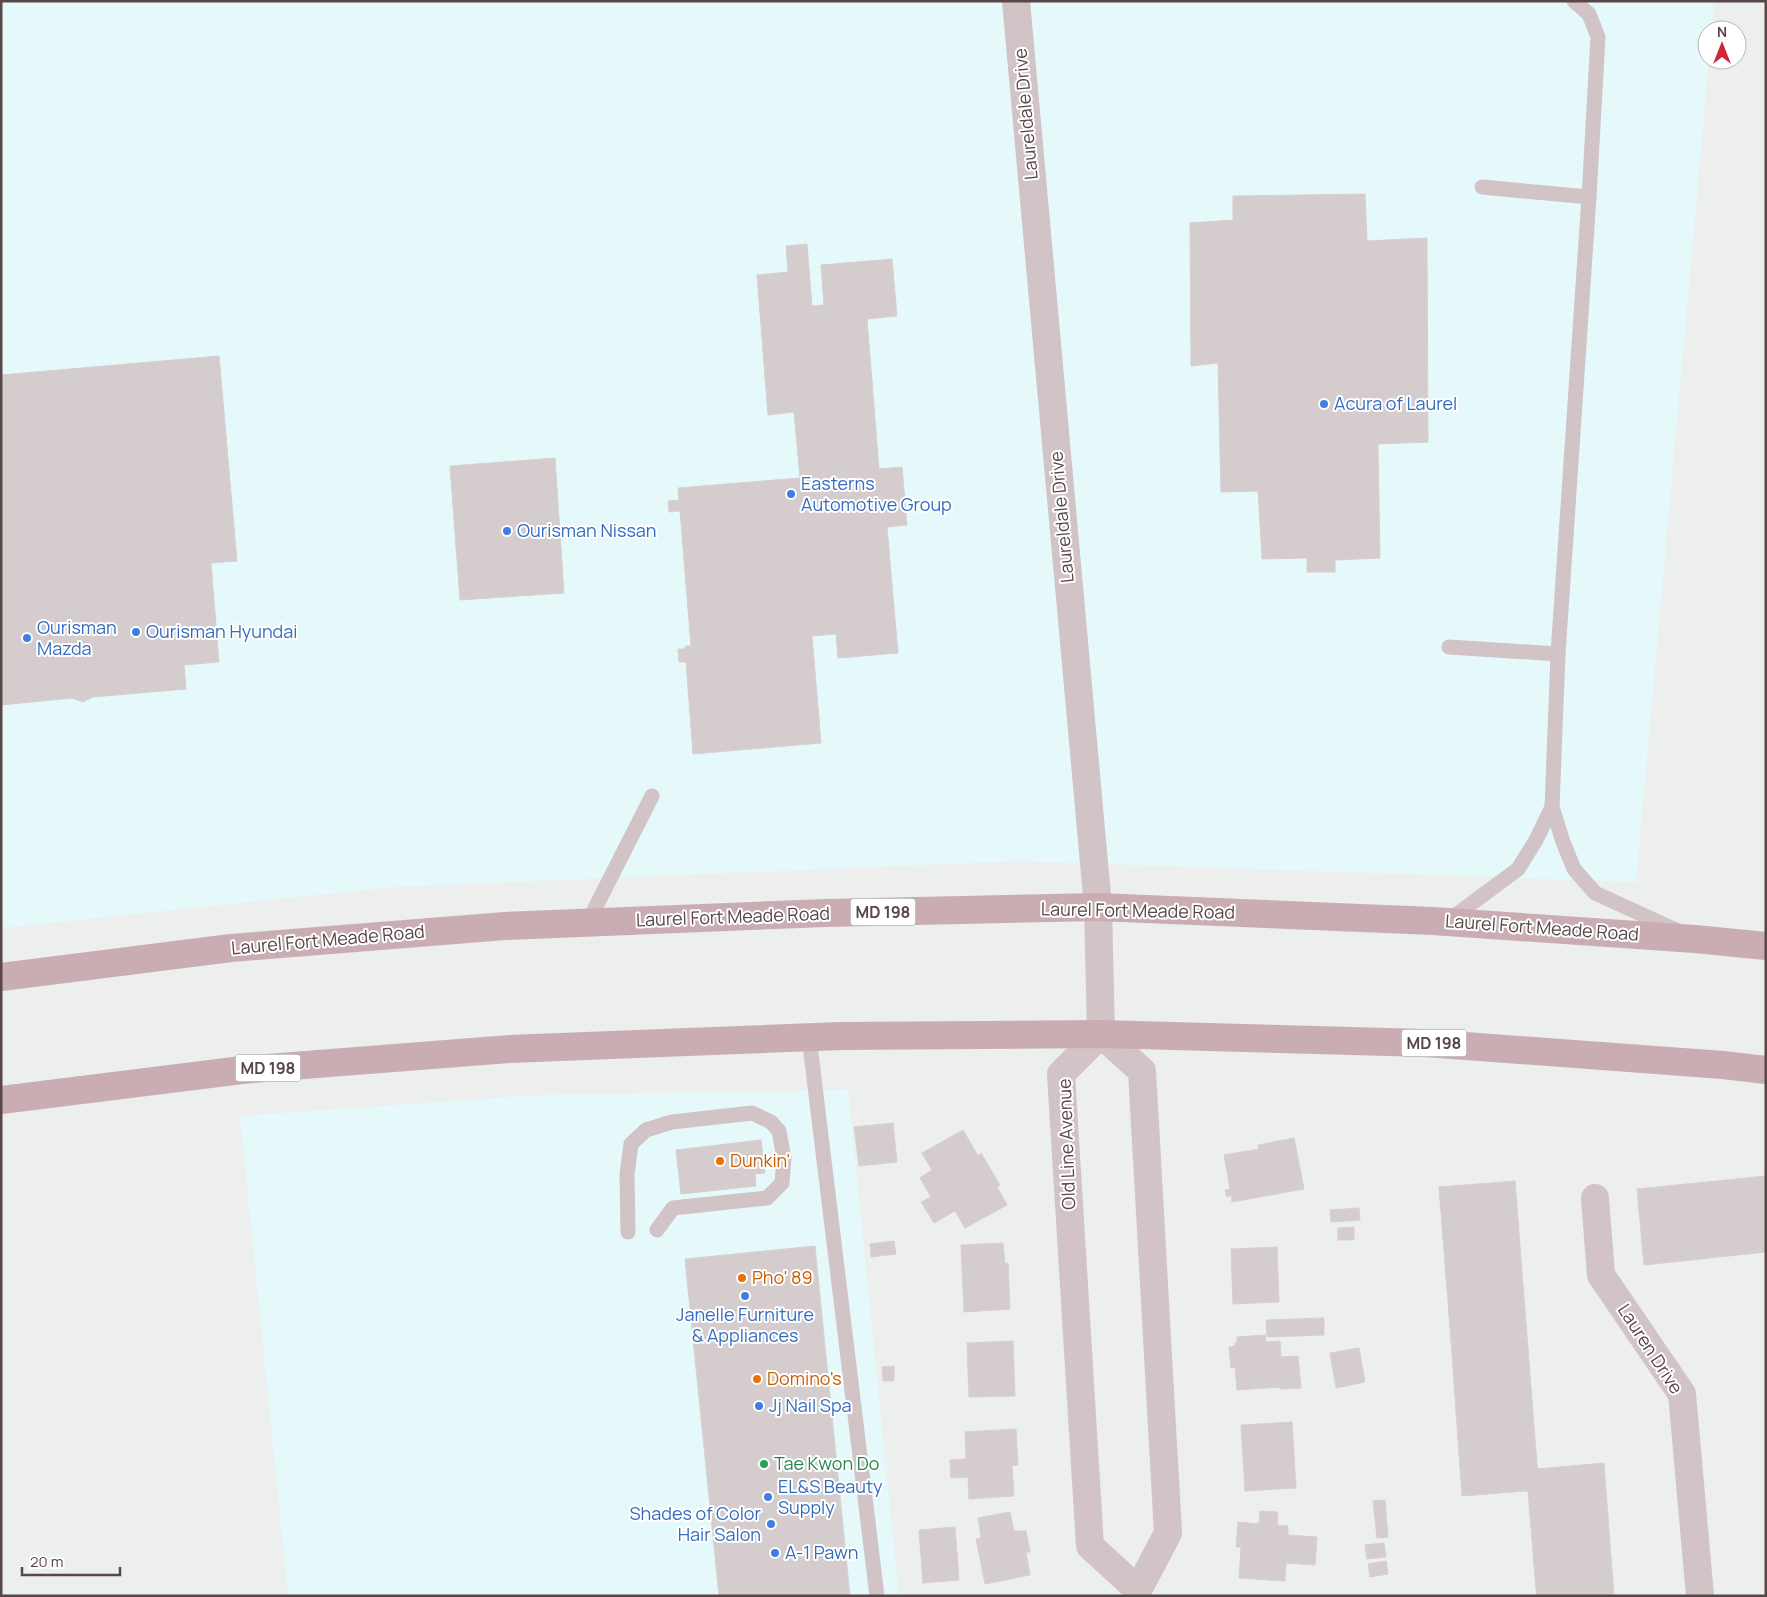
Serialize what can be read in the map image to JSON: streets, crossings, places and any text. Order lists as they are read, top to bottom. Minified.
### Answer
{"streets":{"main road":["Laurel Fort Meade Road","MD 198"],"street":["Laureldale Drive","Old Line Avenue","Lauren Drive"]},"crossings":[["Laureldale Drive","Laurel Fort Meade Road"],["Laureldale Drive","MD 198"],["Laureldale Drive","Old Line Avenue"],["MD 198","Old Line Avenue"]],"places":["Acura of Laurel","Easterns Automotive Group","Ourisman Nissan","Ourisman Hyundai","Ourisman Mazda","Dunkin'","Pho' 89","Janelle Furniture & Appliances","Domino's","Jj Nail Spa","Tae Kwon Do","EL&S Beauty Supply","Shades of Color Hair Salon","A-1 Pawn"],"scale_bar":"20 m","north":"top"}
